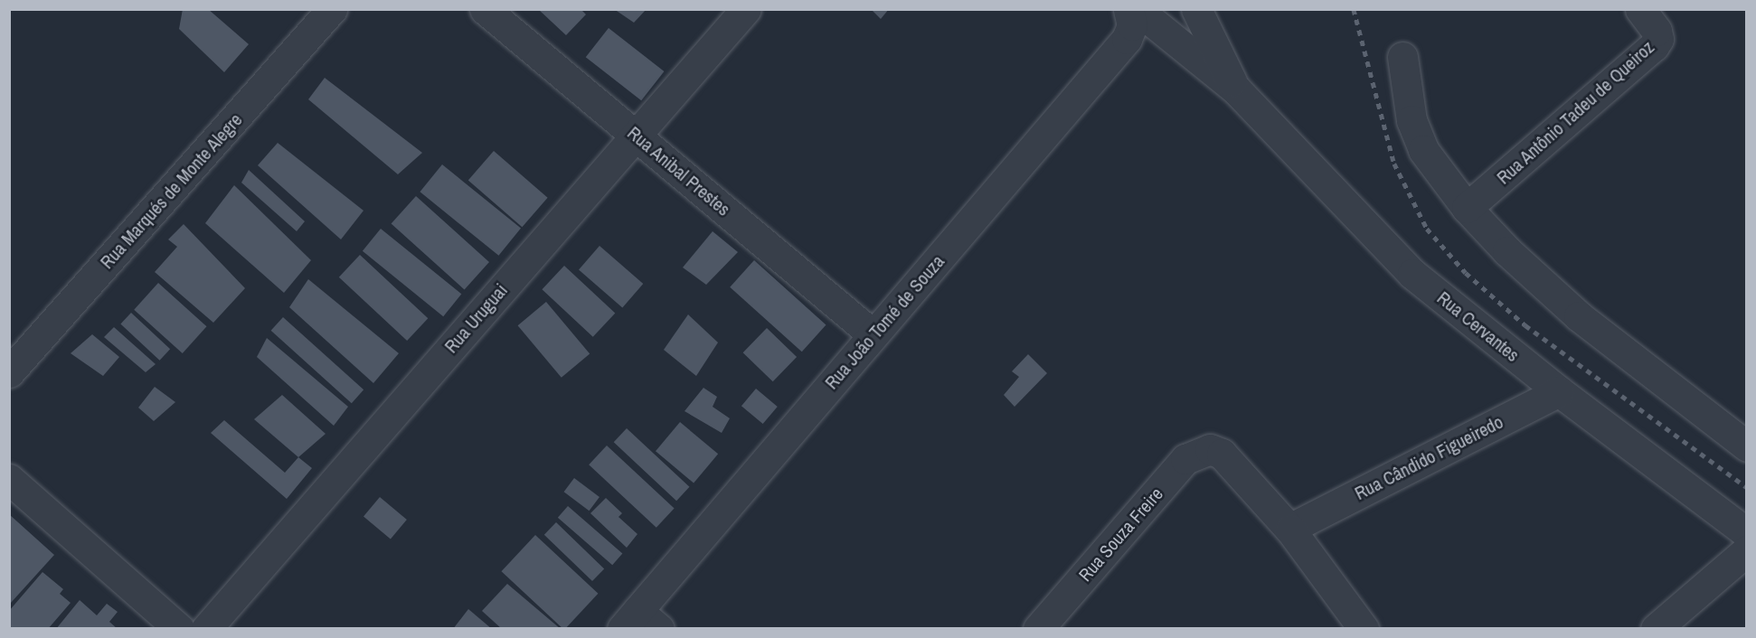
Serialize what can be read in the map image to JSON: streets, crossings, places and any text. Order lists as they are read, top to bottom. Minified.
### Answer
{"streets":{"street":["Rua Antônio Tadeu de Queiroz","Rua Anibal Prestes","Rua Marqués de Monte Alegre","Rua Uruguai","Rua João Tomé de Souza","Rua Cervantes","Rua Cândido Figueiredo","Rua Souza Freire"]},"crossings":[["Rua Anibal Prestes","Rua Uruguai"],["Rua Anibal Prestes","Rua João Tomé de Souza"],["Rua Cervantes","Rua Cândido Figueiredo"]]}
